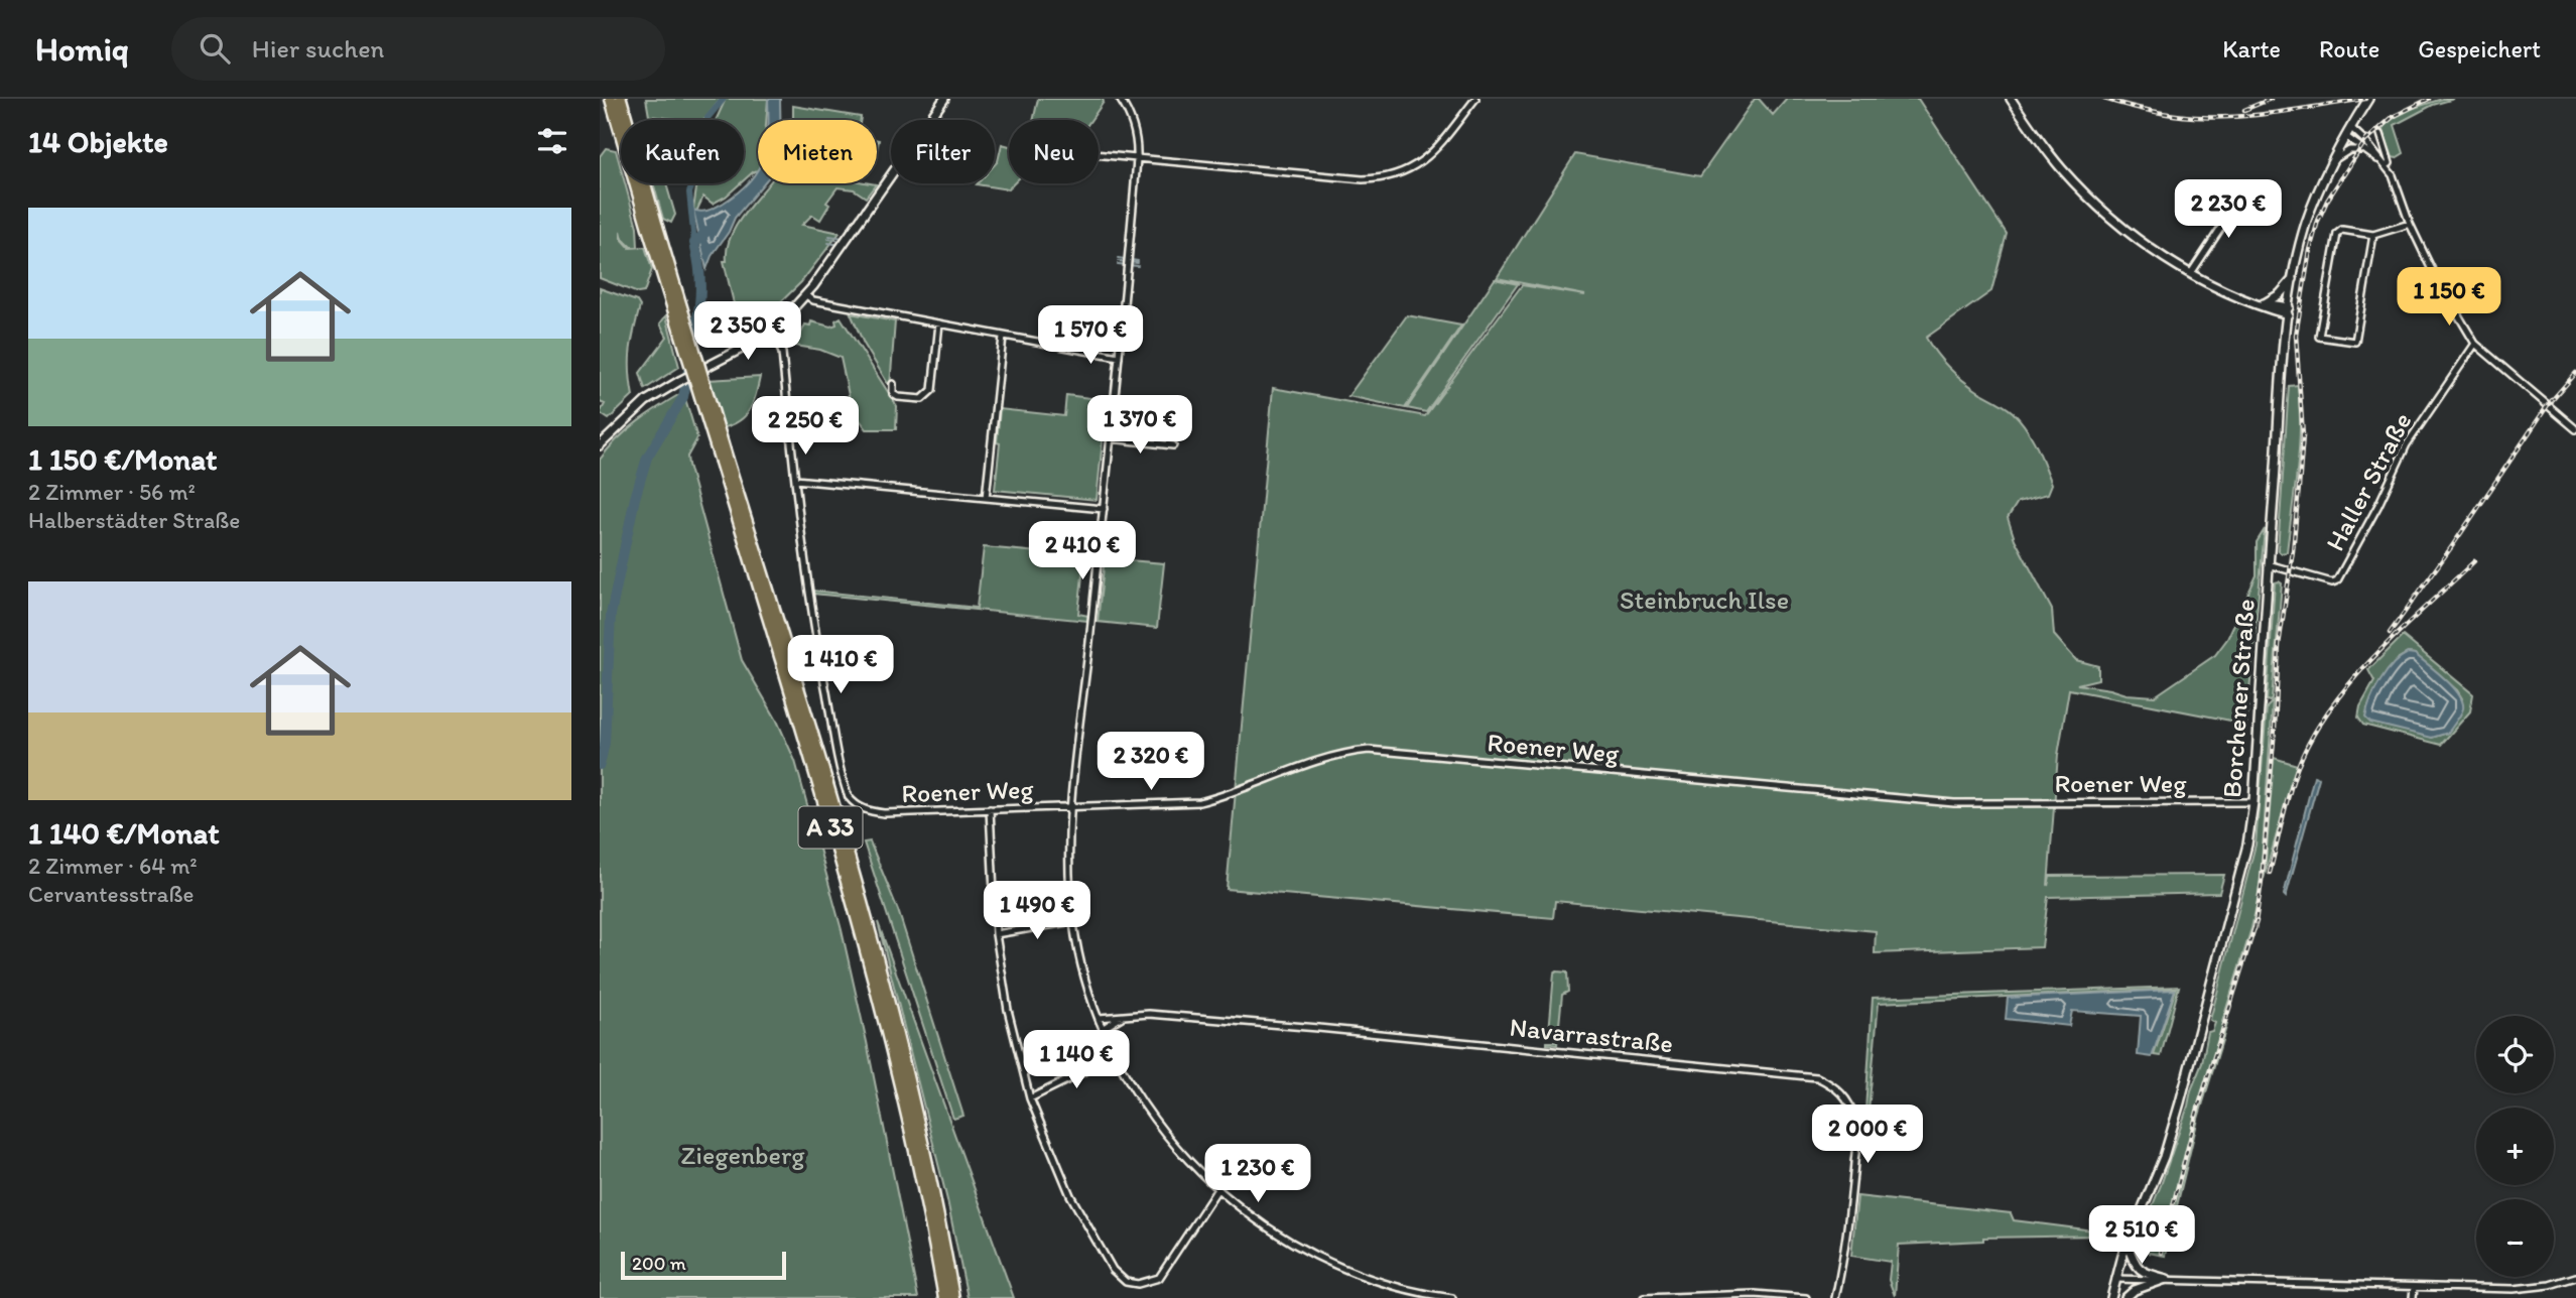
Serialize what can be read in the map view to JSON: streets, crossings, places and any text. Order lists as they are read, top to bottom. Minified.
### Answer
{"streets":{"highway":["A 33"],"main road":["Borchener Straße"],"street":["Haller Straße","Roener Weg","Navarrastraße"]},"crossings":[["Haller Straße","Borchener Straße"],["Borchener Straße","Roener Weg"]],"parks":["Steinbruch Ilse","Ziegenberg"],"scale_bar":"200 m","page":{"header":"Homiq","search":"Hier suchen","nav":["Karte","Route","Gespeichert"],"heading":"14 Objekte","chip":["Kaufen","Mieten","Filter","Neu"],"price":["2 230 €","1 150 €","2 350 €","1 570 €","1 370 €","2 250 €","2 410 €","1 410 €","2 320 €","1 490 €","1 140 €","2 000 €","1 230 €","2 510 €"],"list":[{"name":"1 150 €/Monat","note":"2 Zimmer · 56 m² · Halberstädter Straße"},{"name":"1 140 €/Monat","note":"2 Zimmer · 64 m² · Cervantesstraße"}],"map_buttons":["+","−"],"scale":"200 m"}}
